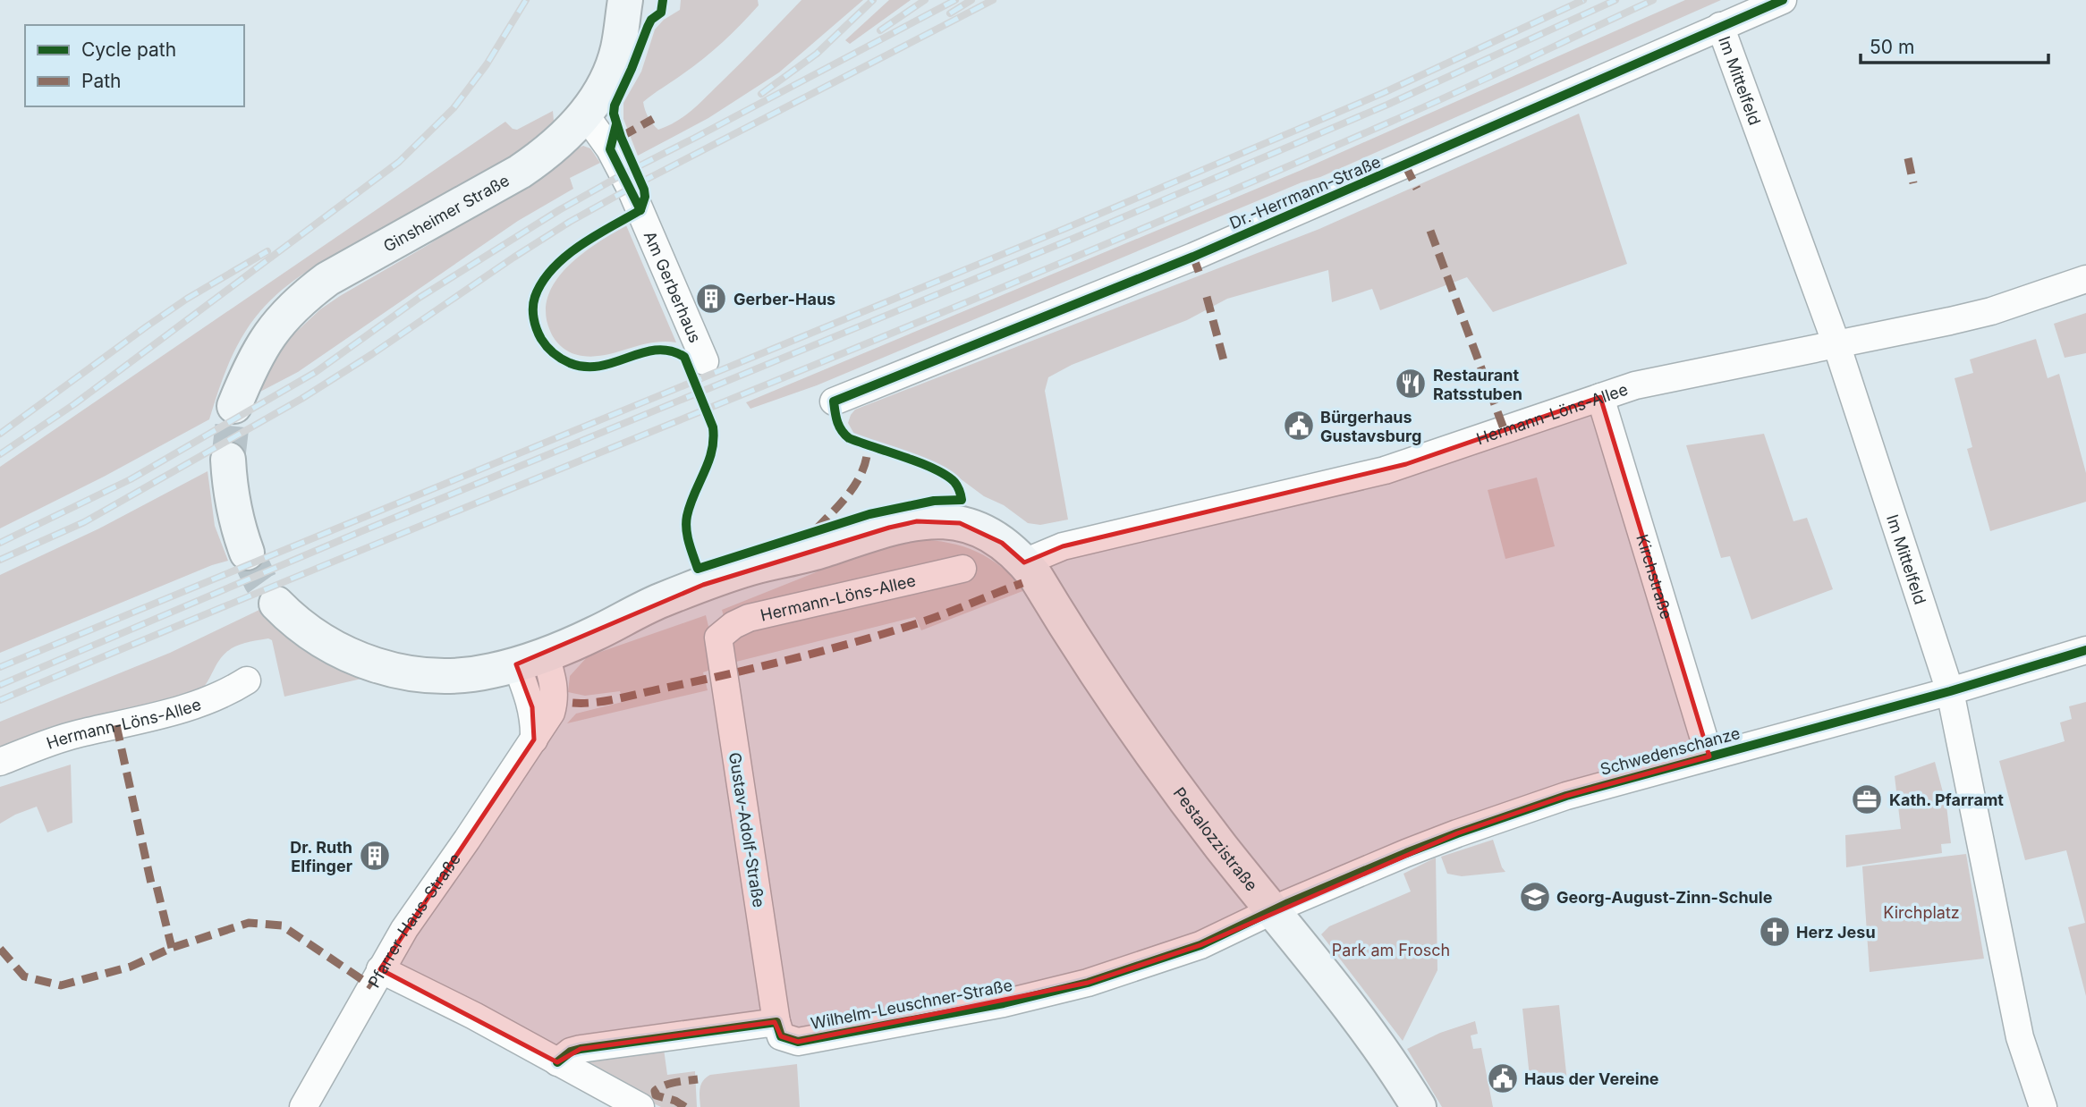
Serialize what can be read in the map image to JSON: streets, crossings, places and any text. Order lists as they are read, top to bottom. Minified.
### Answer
{"streets":{"main road":["Ginsheimer Straße","Pestalozzistraße"],"street":["Im Mittelfeld","Dr.-Herrmann-Straße","Am Gerberhaus","Hermann-Löns-Allee","Kirchstraße","Schwedenschanze","Gustav-Adolf-Straße","Pfarrer-Haus-Straße","Wilhelm-Leuschner-Straße"]},"crossings":[["Im Mittelfeld","Dr.-Herrmann-Straße"],["Im Mittelfeld","Hermann-Löns-Allee"],["Im Mittelfeld","Schwedenschanze"],["Ginsheimer Straße","Am Gerberhaus"],["Hermann-Löns-Allee","Kirchstraße"],["Hermann-Löns-Allee","Gustav-Adolf-Straße"],["Hermann-Löns-Allee","Pestalozzistraße"],["Kirchstraße","Schwedenschanze"],["Schwedenschanze","Pestalozzistraße"],["Schwedenschanze","Wilhelm-Leuschner-Straße"],["Gustav-Adolf-Straße","Wilhelm-Leuschner-Straße"],["Pestalozzistraße","Pfarrer-Haus-Straße"],["Pestalozzistraße","Wilhelm-Leuschner-Straße"]],"parks":["Kirchplatz","Park am Frosch"],"places":{"building":["Gerber-Haus","Dr. Ruth Elfinger"],"restaurant":["Restaurant Ratsstuben"],"public building":["Bürgerhaus Gustavsburg","Haus der Vereine"],"office":["Kath. Pfarramt"],"school or university":["Georg-August-Zinn-Schule"],"church":["Herz Jesu"]},"legend":["Cycle path","Path"],"scale_bar":"50 m"}
